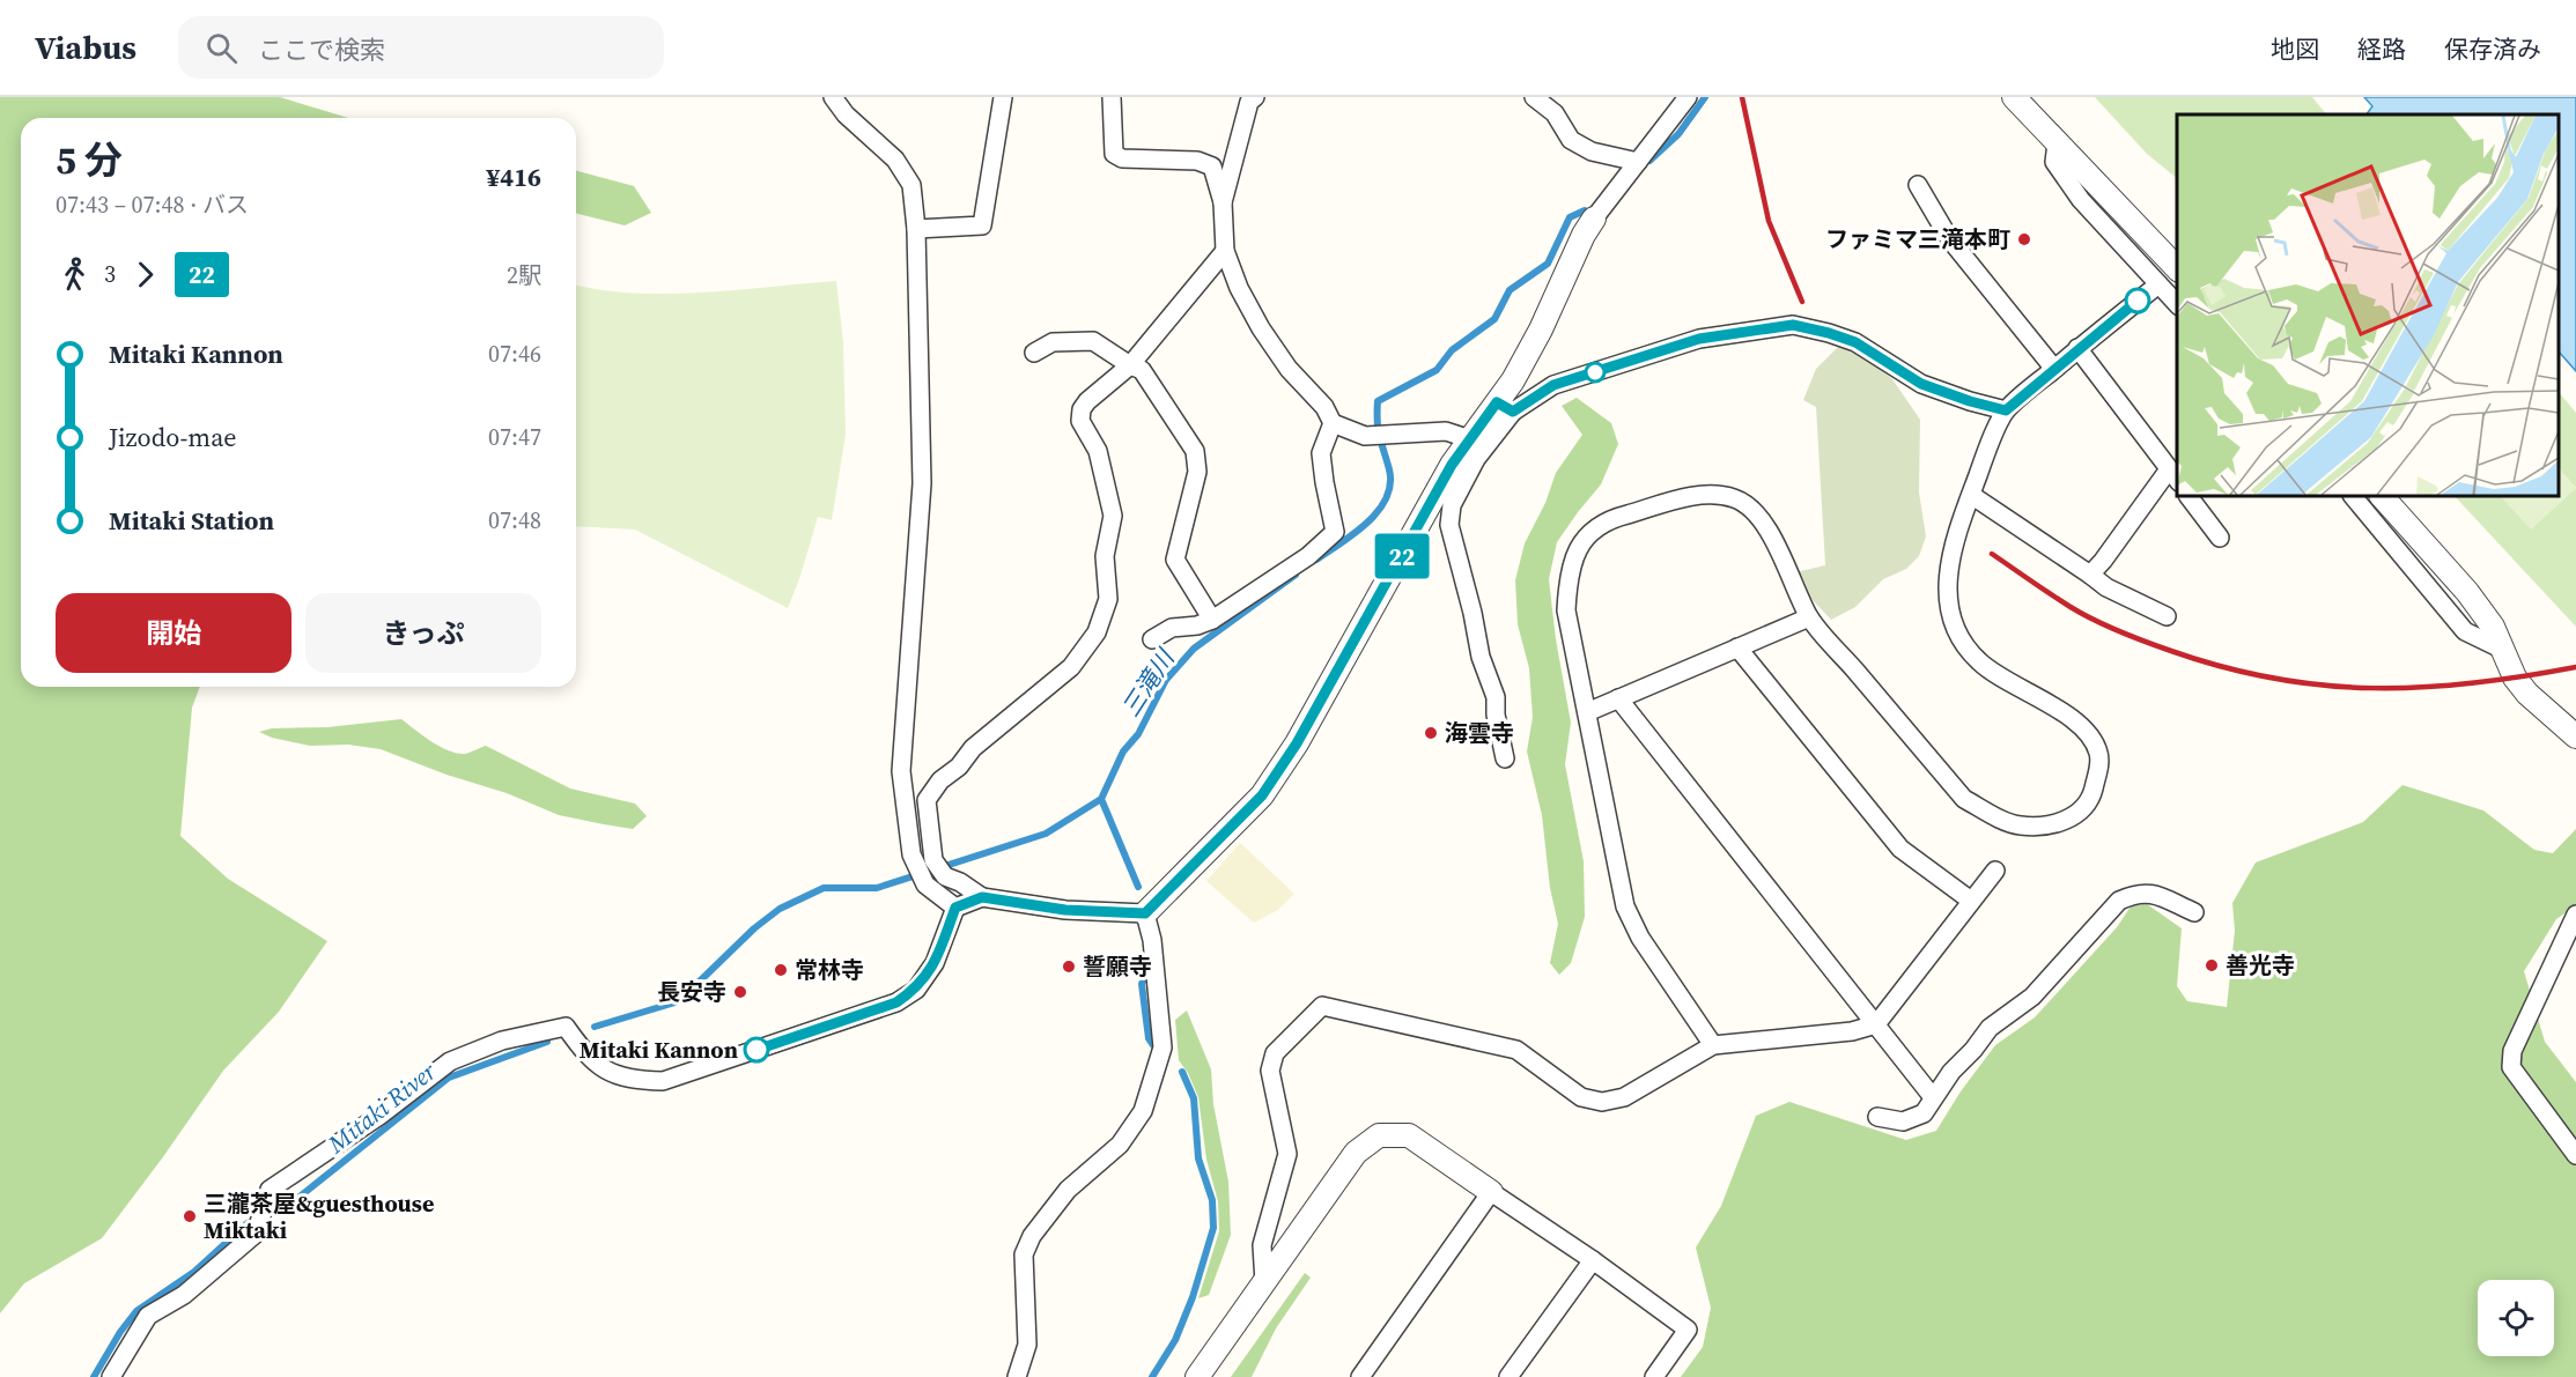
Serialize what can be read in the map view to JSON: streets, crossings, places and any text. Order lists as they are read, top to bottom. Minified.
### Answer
{"water":["三滝川","Mitaki River"],"places":["ファミマ三滝本町","海雲寺","善光寺","誓願寺","常林寺","長安寺","Mitaki Kannon","三瀧茶屋&guesthouse Miktaki"],"lines":["bus line 22"],"page":{"header":"Viabus","search":"ここで検索","nav":["地図","経路","保存済み"],"on_map":"22","heading":["5 分","07:43 – 07:48 · バス","¥416"],"legs":["3","22","2駅"],"list":[{"name":"Mitaki Kannon","value":"07:46"},{"name":"Jizodo-mae","value":"07:47"},{"name":"Mitaki Station","value":"07:48"}],"buttons":["開始","きっぷ"]}}
